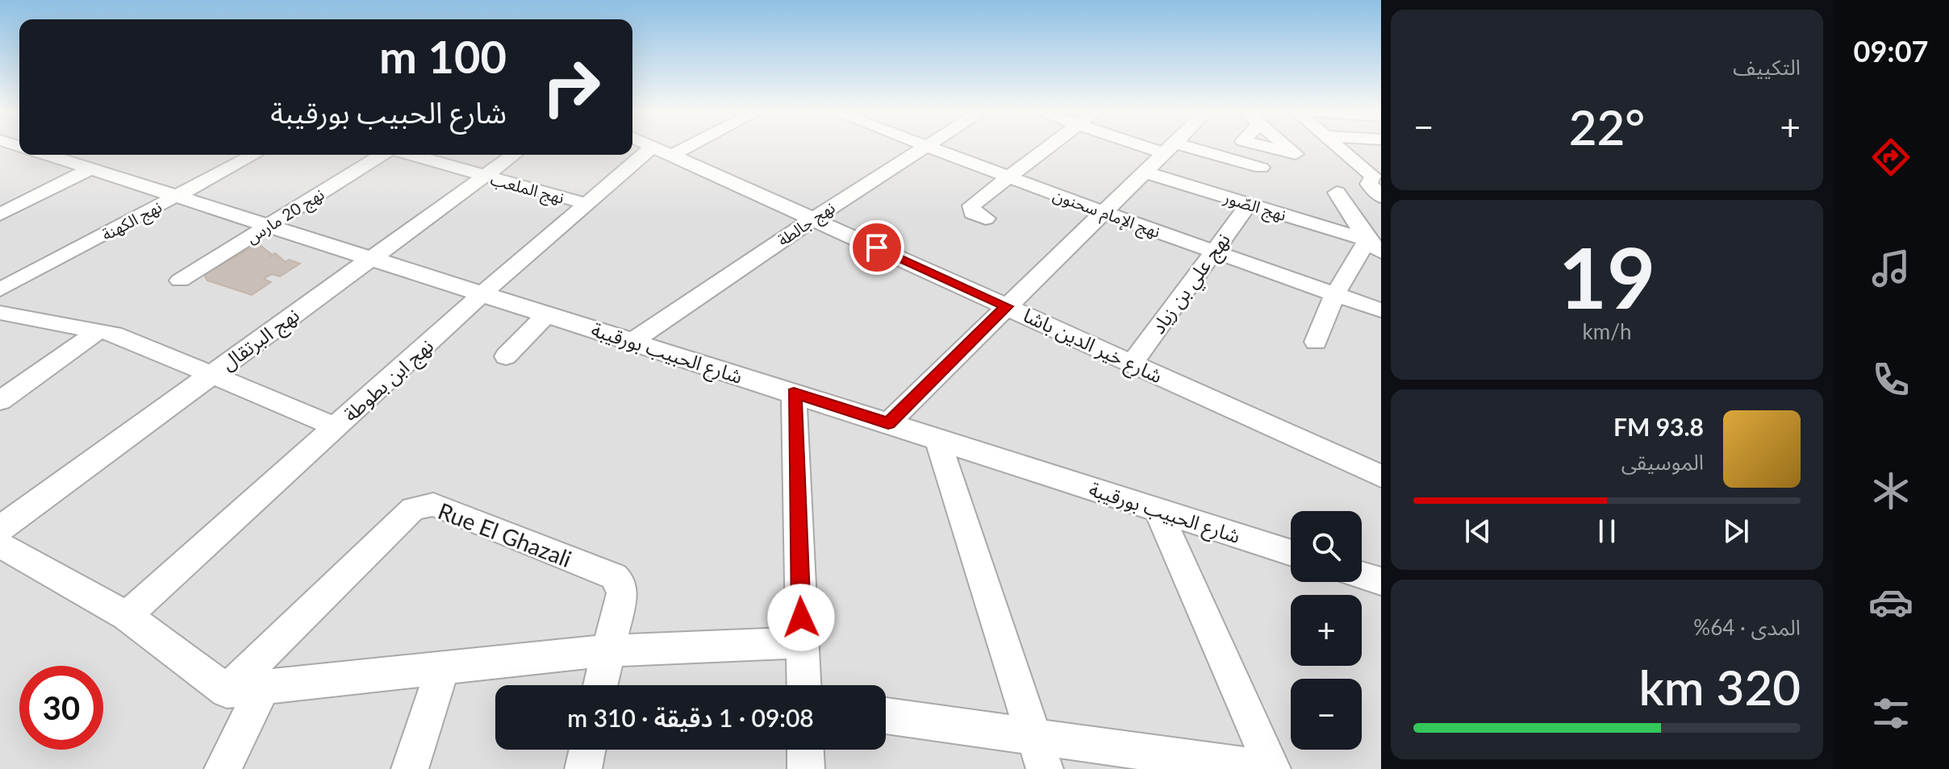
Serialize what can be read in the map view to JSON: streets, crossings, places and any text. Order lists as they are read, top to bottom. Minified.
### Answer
{"streets":{"street":["نهج الملعب","نهج الصّور","نهج الإمام سحنون","نهج 20 مارس","نهج الكهنة","نهج جالطة","نهج علي بن زياد","نهج البرتقال","شارع خير الدين باشا","شارع الحبيب بورقيبة","نهج ابن بطوطة","Rue El Ghazali"]},"crossings":[["نهج الملعب","نهج البرتقال"],["نهج الملعب","نهج ابن بطوطة"],["نهج الصّور","نهج علي بن زياد"],["نهج الإمام سحنون","نهج علي بن زياد"],["نهج 20 مارس","شارع الحبيب بورقيبة"],["نهج الكهنة","شارع الحبيب بورقيبة"],["نهج جالطة","شارع خير الدين باشا"],["نهج جالطة","شارع الحبيب بورقيبة"],["نهج علي بن زياد","شارع خير الدين باشا"],["نهج البرتقال","شارع الحبيب بورقيبة"],["شارع خير الدين باشا","نهج ابن بطوطة"],["شارع الحبيب بورقيبة","نهج ابن بطوطة"]],"page":{"tabs":"09:07","tile":["التكييف",["19","km/h"],["المدى · 64%","320 km"]],"turn":["100 m","شارع الحبيب بورقيبة"],"heat":["−","22°","+"],"song":["93.8 FM","الموسيقى"],"map_buttons":["+","−"],"limit":"30","trip":"09:08 · 1 دقيقة · 310 m"}}
